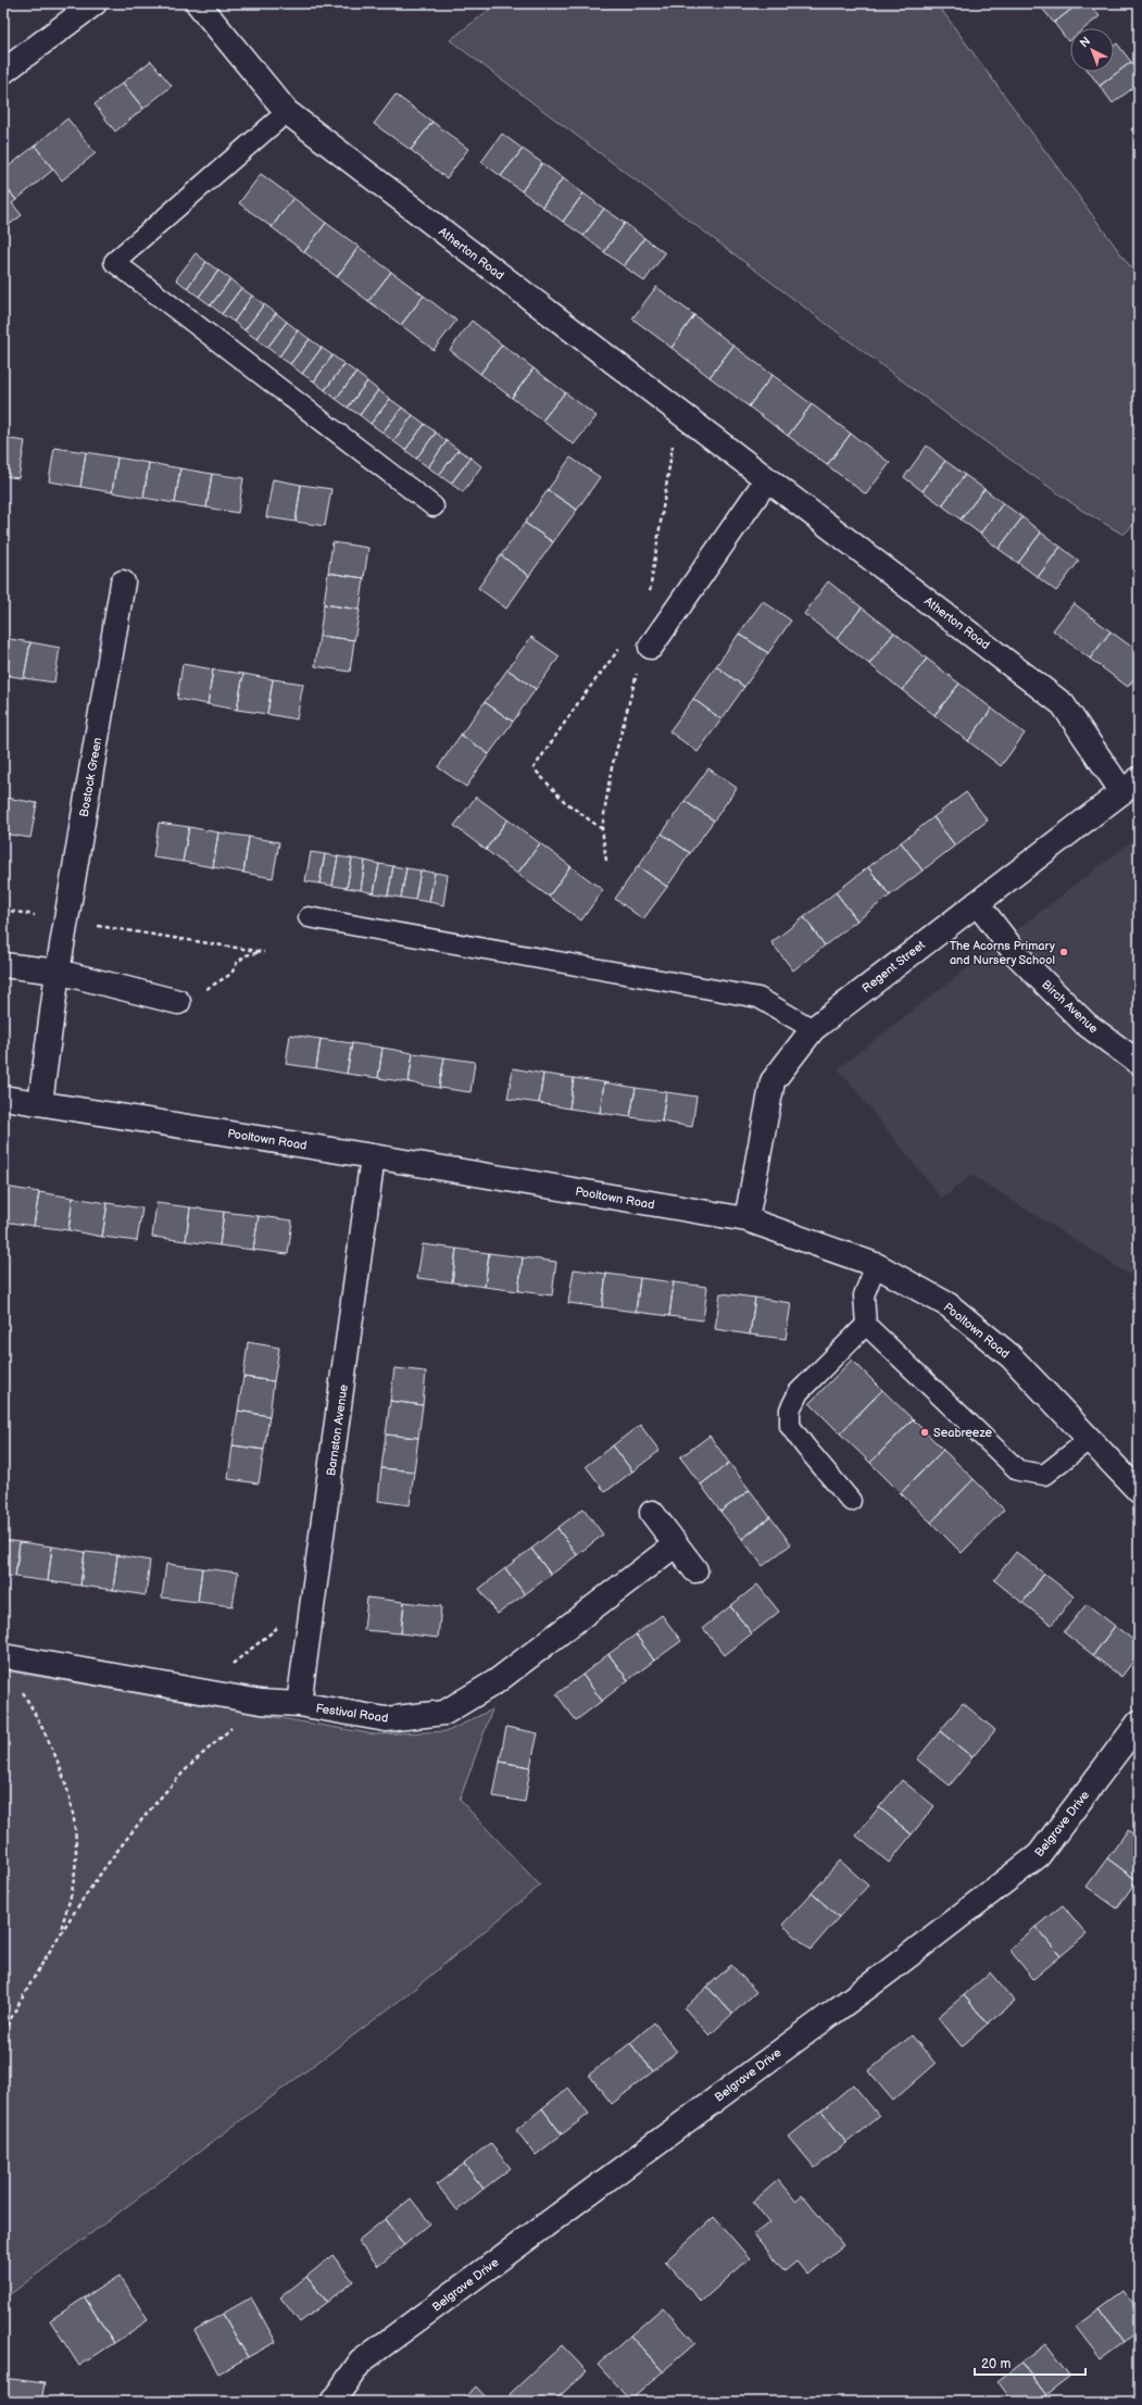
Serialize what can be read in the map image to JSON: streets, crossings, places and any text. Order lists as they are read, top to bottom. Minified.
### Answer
{"streets":{"street":["Atherton Road","Bostock Green","Regent Street","Birch Avenue","Pooltown Road","Barnston Avenue","Festival Road","Belgrave Drive"]},"crossings":[["Atherton Road","Regent Street"],["Bostock Green","Pooltown Road"],["Regent Street","Birch Avenue"],["Regent Street","Pooltown Road"],["Pooltown Road","Barnston Avenue"],["Barnston Avenue","Festival Road"]],"places":["The Acorns Primary and Nursery School","Seabreeze"],"scale_bar":"20 m","north":"top left"}
